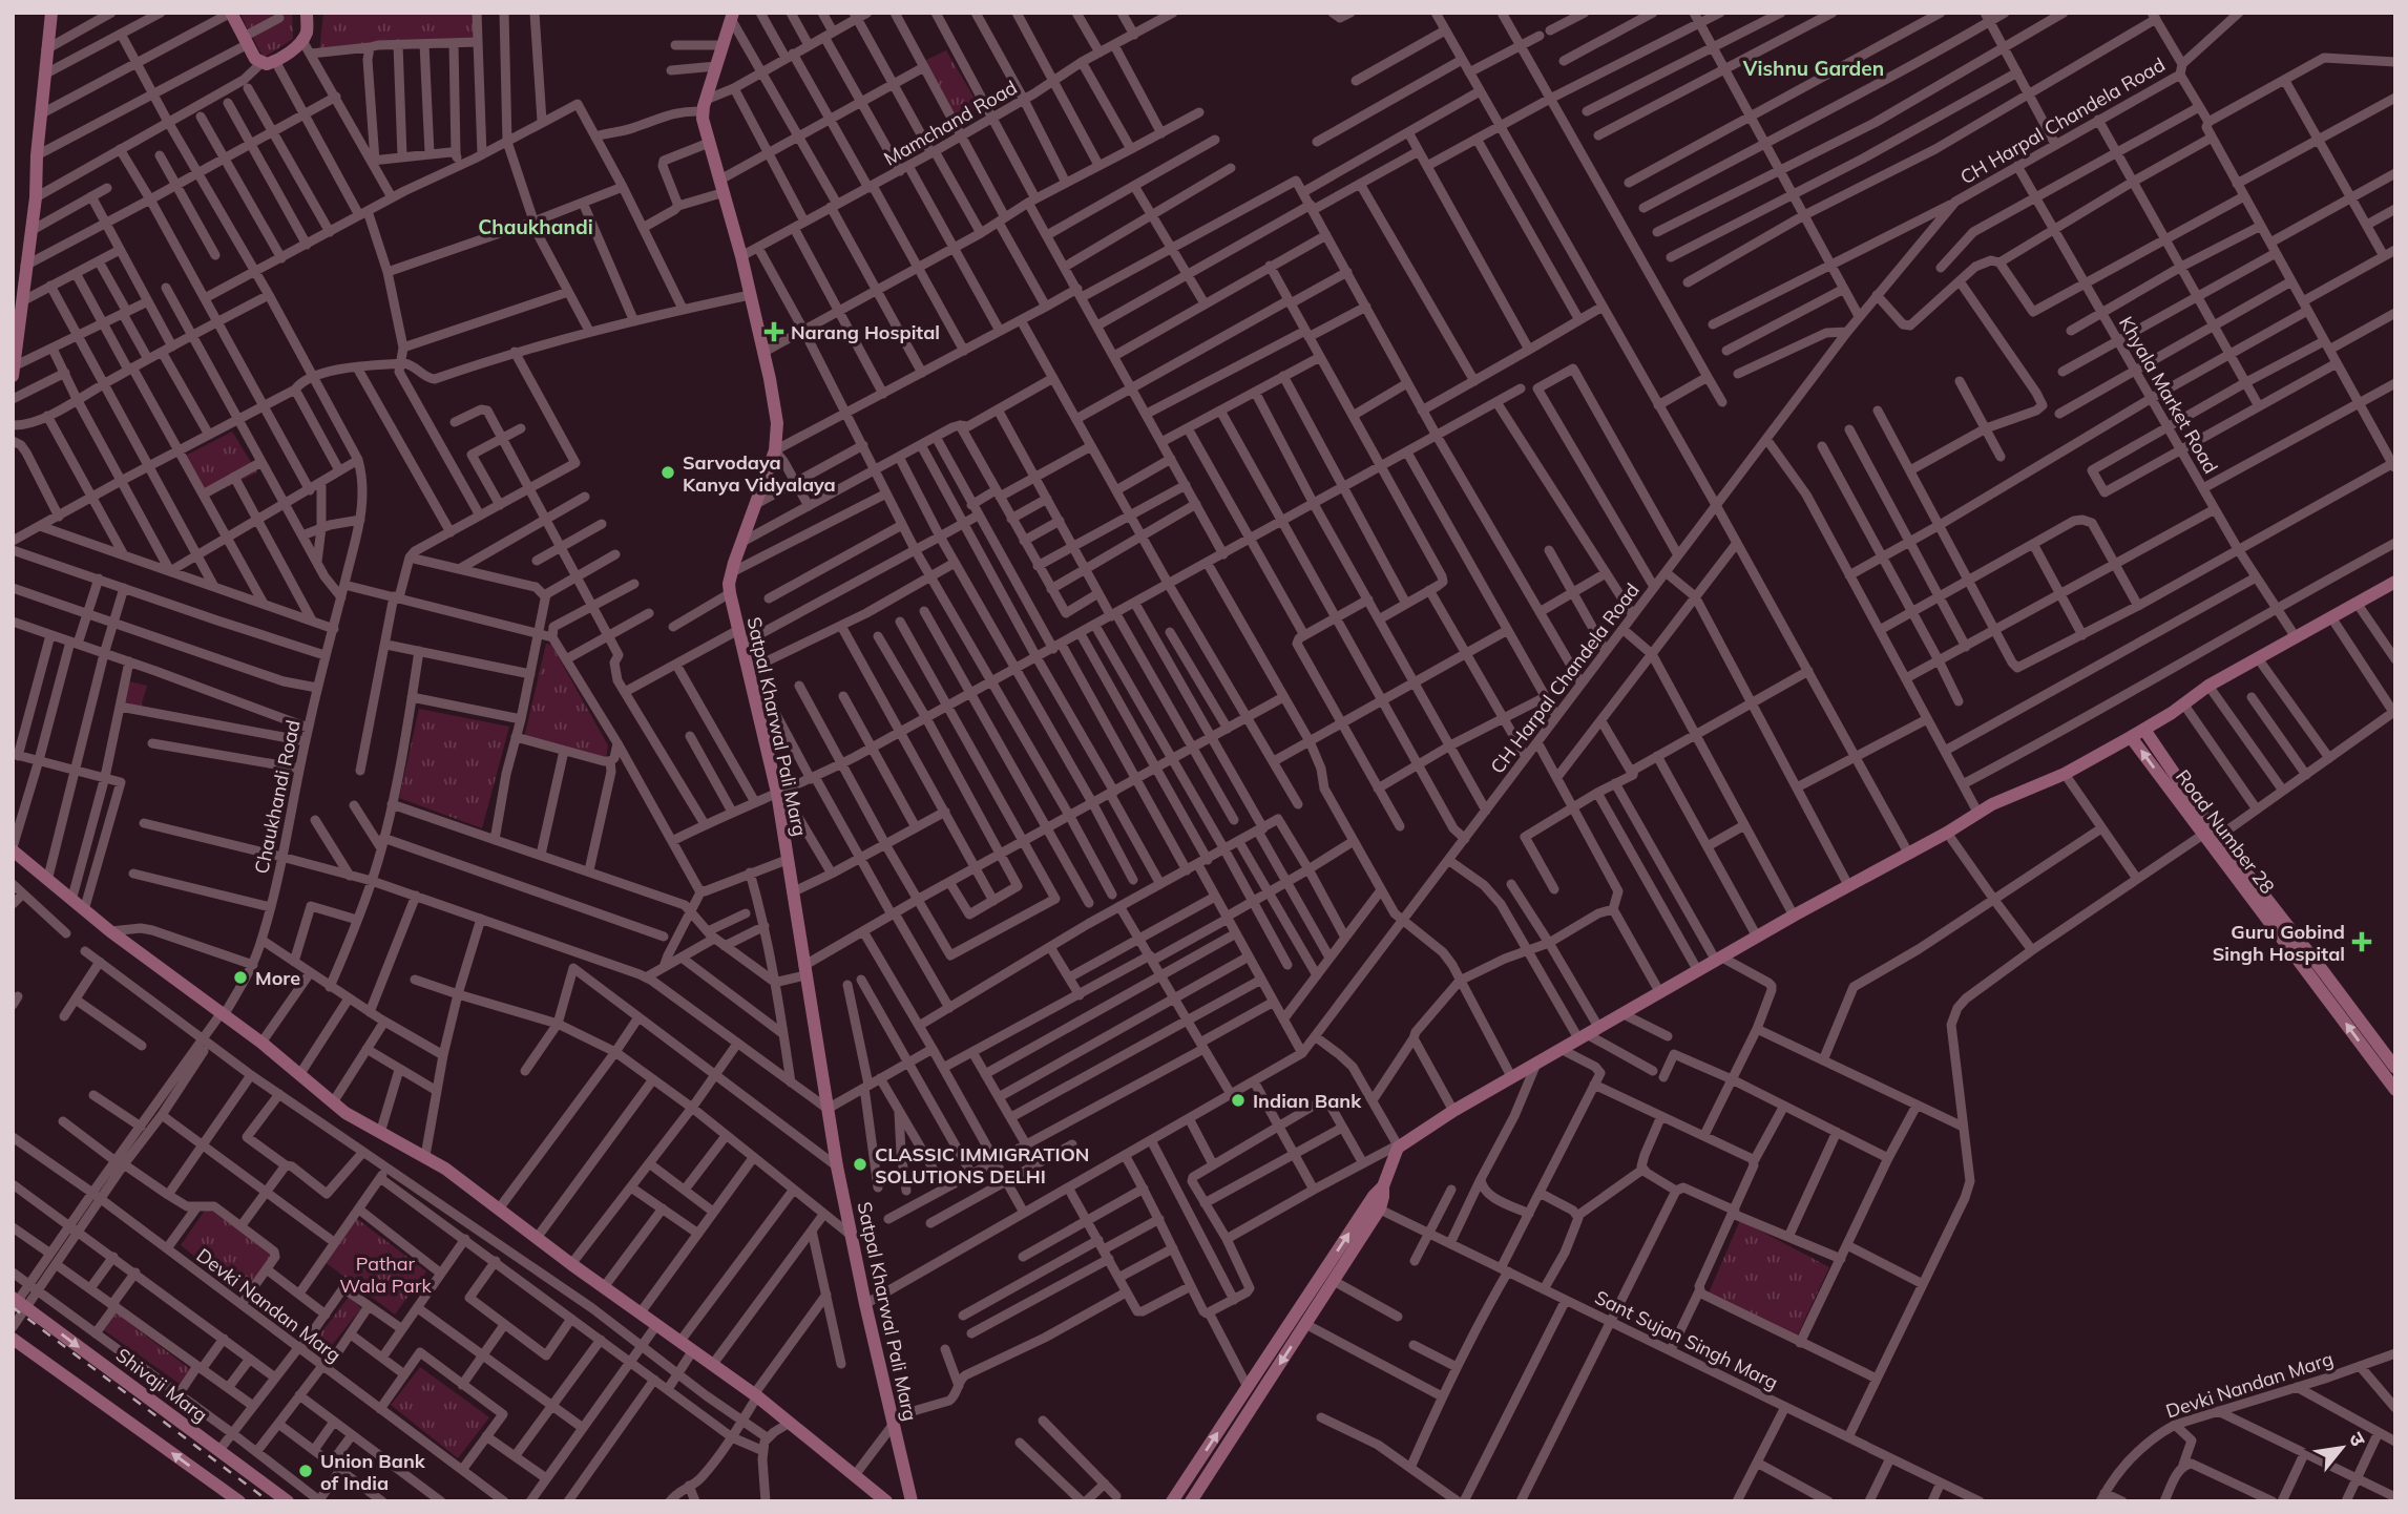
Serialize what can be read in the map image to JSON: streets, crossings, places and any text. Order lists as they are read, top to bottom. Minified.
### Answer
{"streets":{"street":["CH Harpal Chandela Road","Mamchand Road","Khyala Market Road","Satpal Kharwal Pali Marg","Chaukhandi Road","Road Number 28","Devki Nandan Marg","Sant Sujan Singh Marg","Shivaji Marg"]},"crossings":[["CH Harpal Chandela Road","Khyala Market Road"],["CH Harpal Chandela Road","Satpal Kharwal Pali Marg"],["Mamchand Road","Satpal Kharwal Pali Marg"]],"districts":["Vishnu Garden","Chaukhandi"],"parks":["Pathar Wala Park"],"places":{"health":["Narang Hospital","Guru Gobind Singh Hospital"],"other":["Sarvodaya Kanya Vidyalaya","More","Indian Bank","CLASSIC IMMIGRATION SOLUTIONS DELHI","Union Bank of India"]},"north":"top right"}
